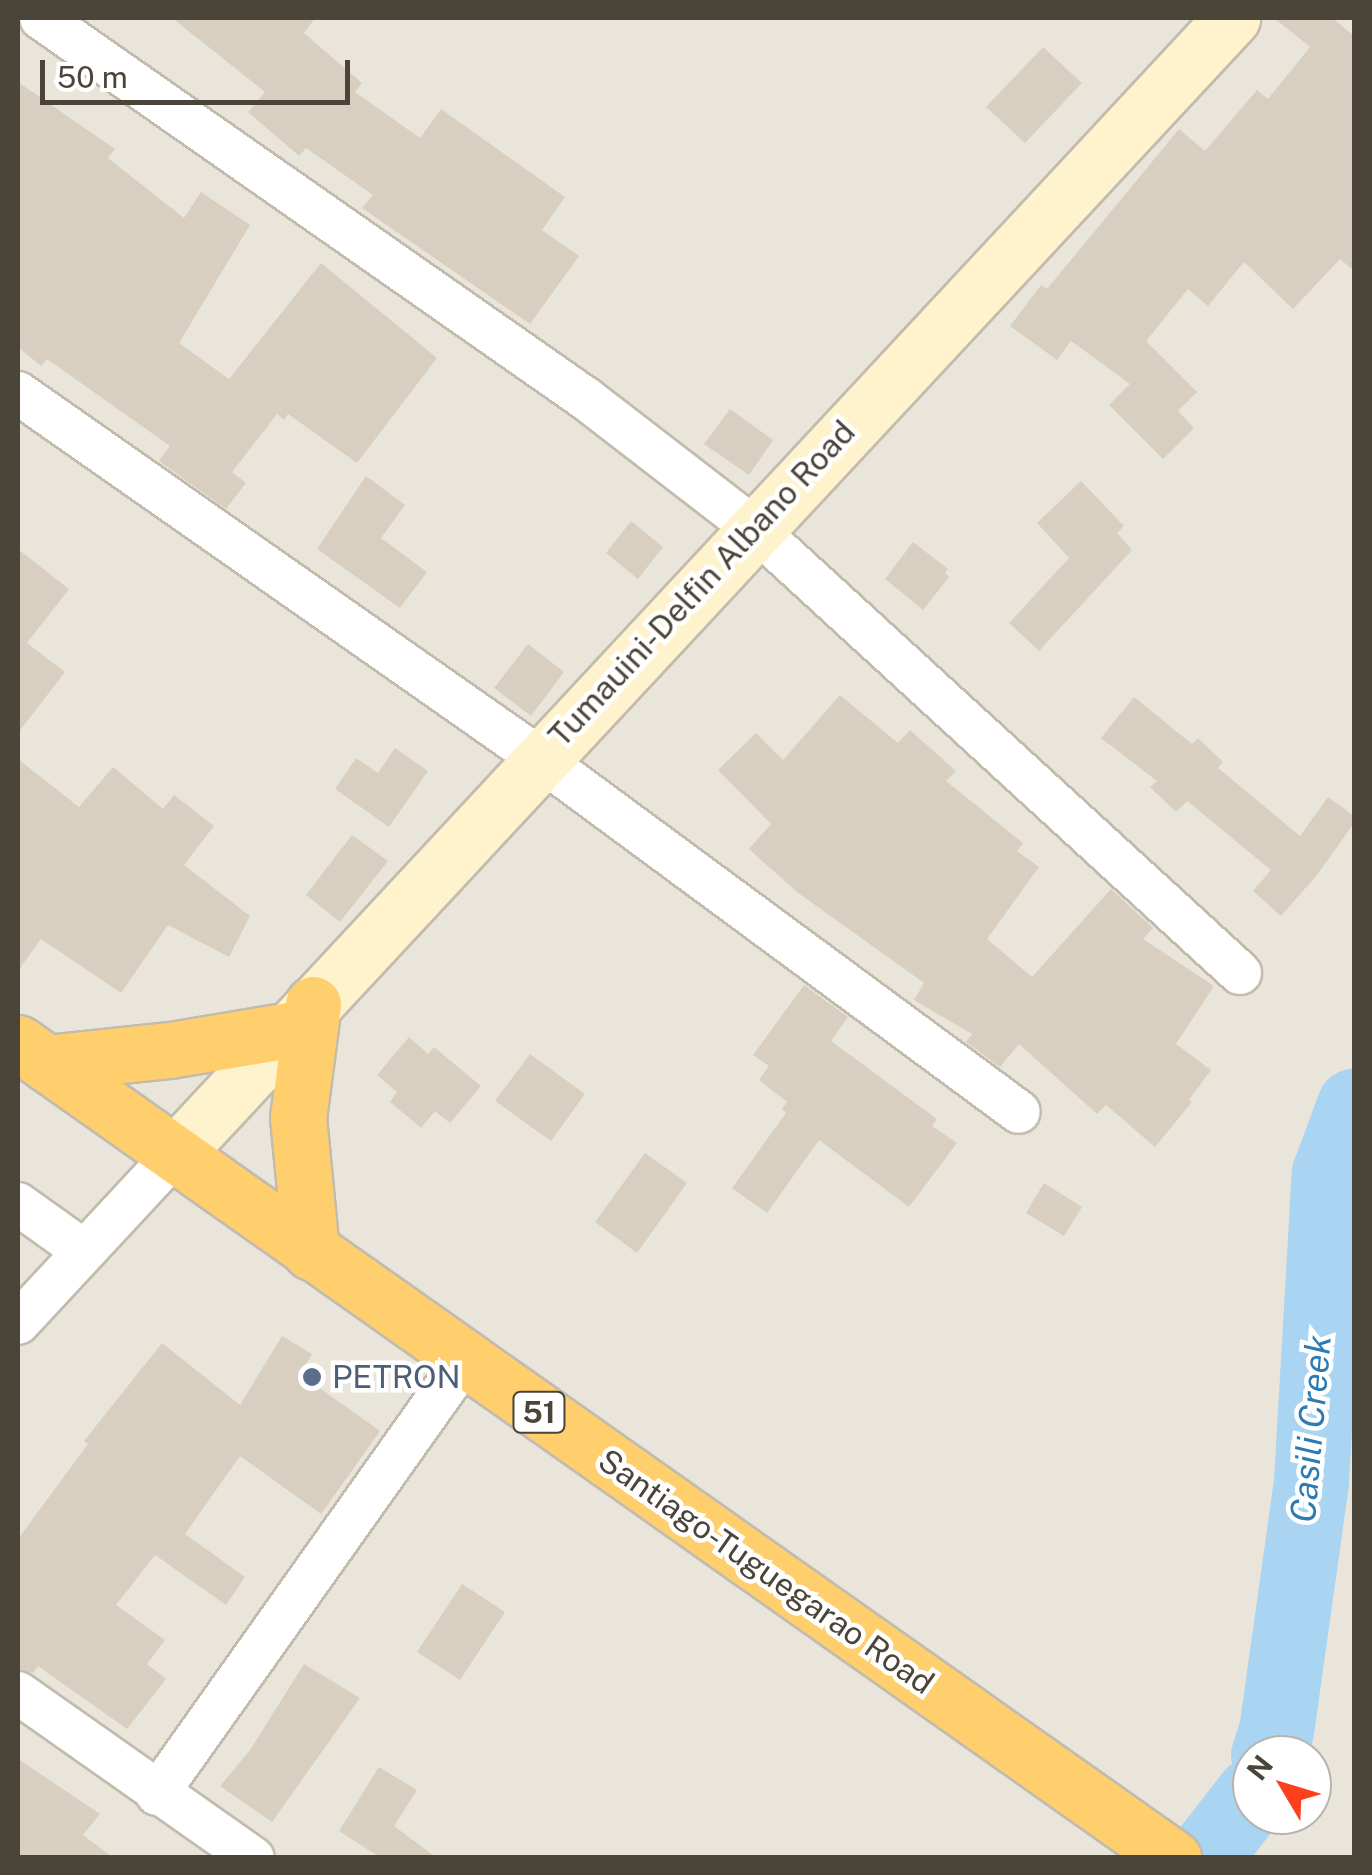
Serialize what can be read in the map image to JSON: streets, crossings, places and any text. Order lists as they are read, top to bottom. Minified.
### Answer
{"streets":{"highway":["51","Santiago-Tuguegarao Road"],"main road":["Tumauini-Delfin Albano Road"]},"crossings":[["Tumauini-Delfin Albano Road","Santiago-Tuguegarao Road"]],"water":["Casili Creek"],"places":["PETRON"],"scale_bar":"50 m","north":"top left"}
